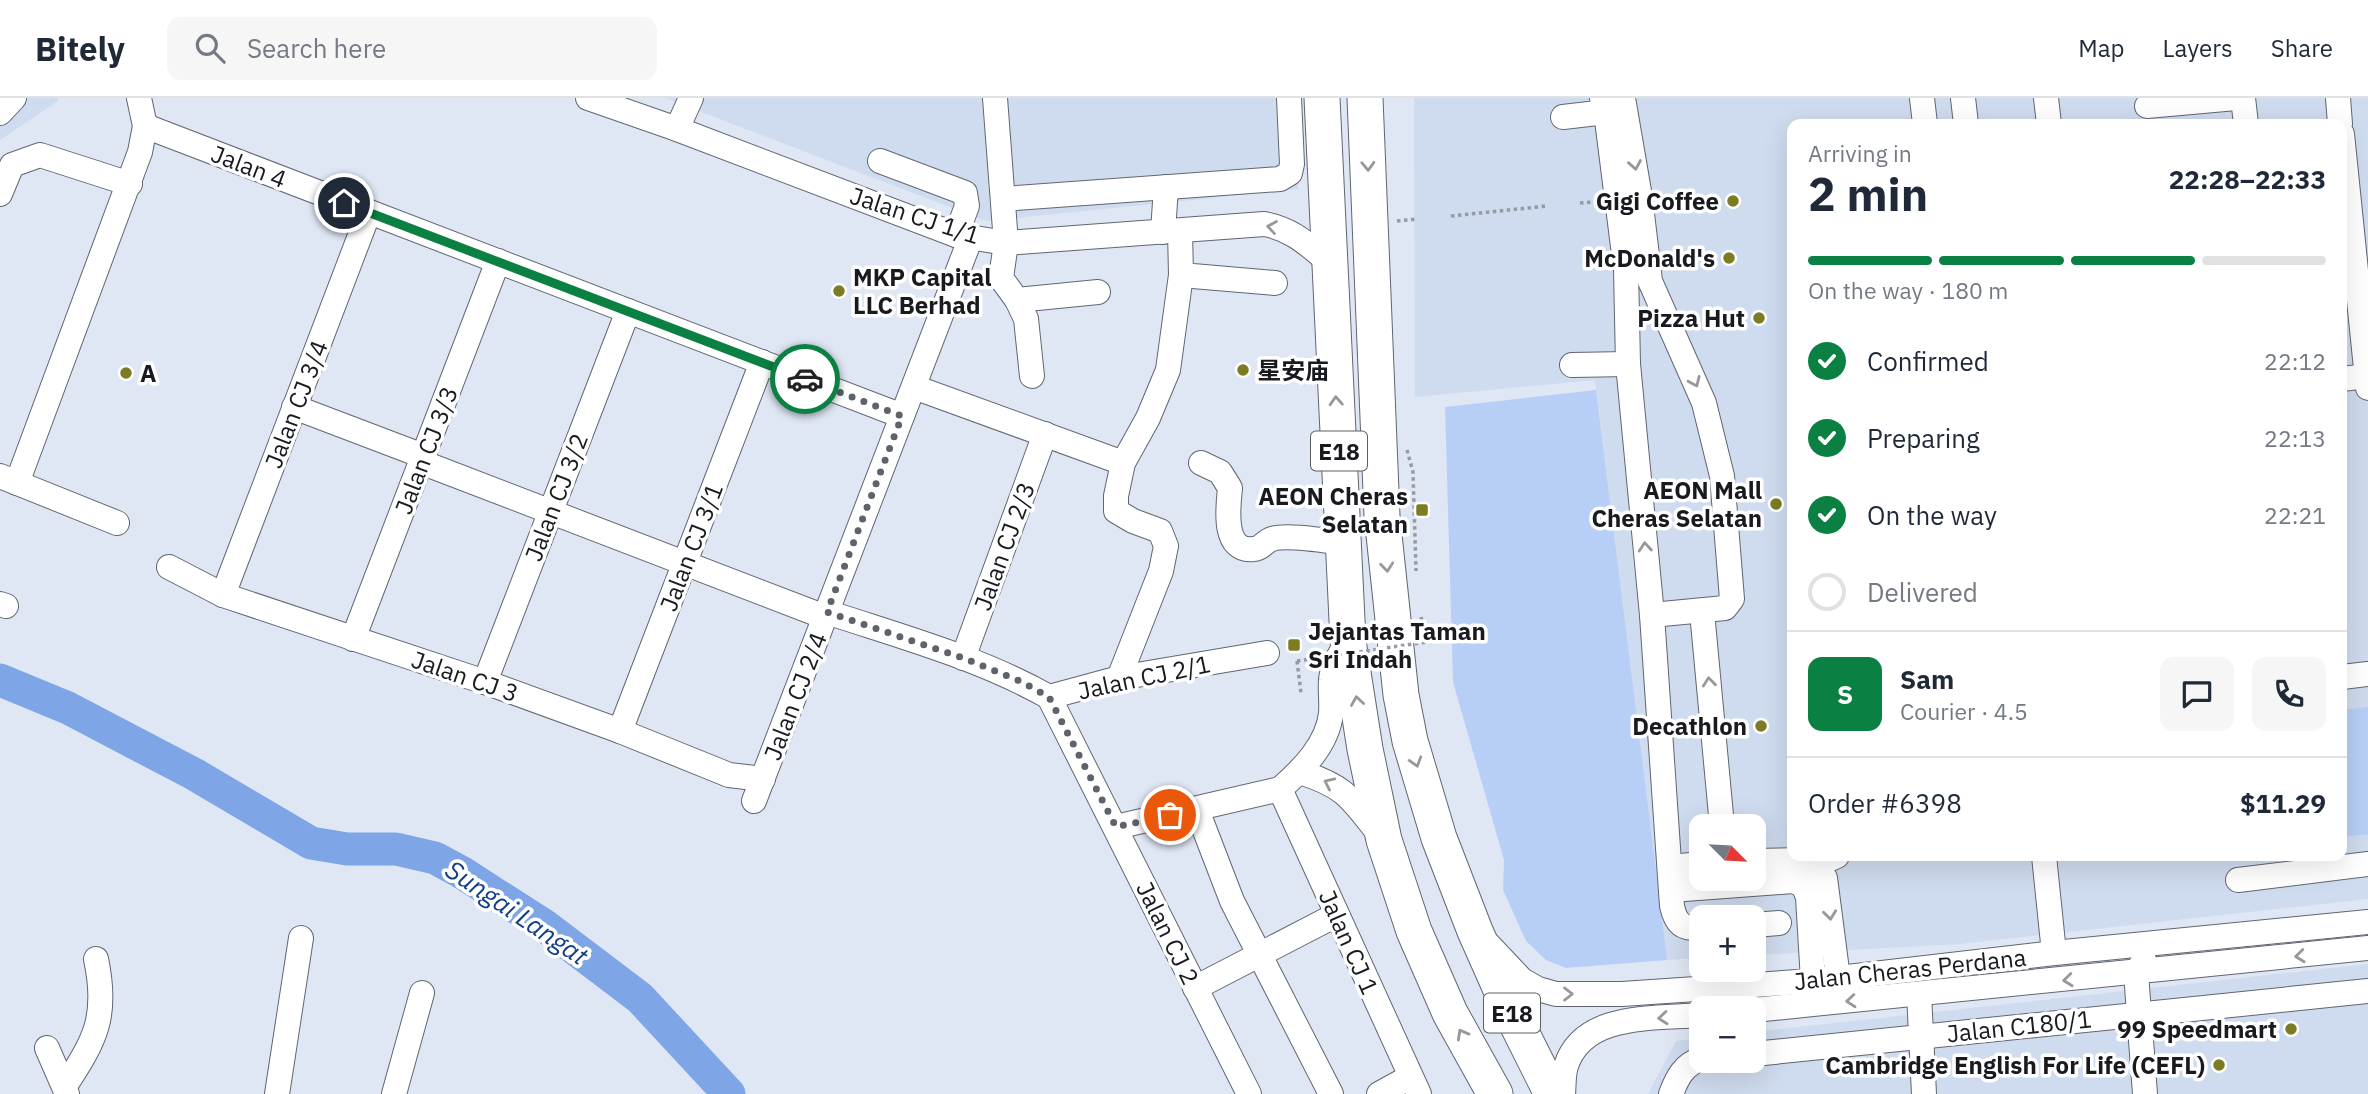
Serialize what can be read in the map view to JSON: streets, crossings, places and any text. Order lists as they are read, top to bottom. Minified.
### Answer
{"streets":{"highway":["E18"],"street":["Jalan 4","Jalan CJ 1/1","Jalan CJ 3/4","Jalan CJ 3/3","Jalan CJ 3/2","Jalan CJ 2/3","Jalan CJ 3/1","Jalan CJ 3","Jalan CJ 2/1","Jalan CJ 2/4","Jalan CJ 2","Jalan CJ 1","Jalan Cheras Perdana","Jalan C180/1"]},"crossings":[["Jalan 4","Jalan CJ 3/4"],["Jalan 4","Jalan CJ 3/3"],["Jalan 4","Jalan CJ 3/2"],["Jalan 4","Jalan CJ 3/1"],["Jalan 4","Jalan CJ 2/4"],["Jalan CJ 1/1","E18"],["Jalan CJ 1/1","Jalan CJ 2/4"],["Jalan CJ 3/4","Jalan CJ 3"],["Jalan CJ 3/4","Jalan CJ 2/1"],["Jalan CJ 3/3","Jalan CJ 3"],["Jalan CJ 3/3","Jalan CJ 2/1"],["E18","Jalan Cheras Perdana"],["Jalan CJ 3/2","Jalan CJ 3"],["Jalan CJ 3/2","Jalan CJ 2/1"],["Jalan CJ 2/3","Jalan CJ 2/1"],["Jalan CJ 3/1","Jalan CJ 3"],["Jalan CJ 3/1","Jalan CJ 2/1"],["Jalan CJ 3","Jalan CJ 2/4"],["Jalan CJ 2/1","Jalan CJ 2/4"],["Jalan CJ 2/1","Jalan CJ 2"]],"water":["Sungai Langat"],"places":{"other":["Gigi Coffee","McDonald's","MKP Capital LLC Berhad","Pizza Hut","星安庙","A","AEON Mall Cheras Selatan","Decathlon","99 Speedmart","Cambridge English For Life (CEFL)"],"transit":["AEON Cheras Selatan","Jejantas Taman Sri Indah"]},"north":"bottom right","page":{"header":"Bitely","search":"Search here","nav":["Map","Layers","Share"],"heading":["2 min","Arriving in","22:28–22:33"],"panel":["Sam","Courier · 4.5","Order #6398","$11.29"],"bar":"On the way · 180 m","list":[["Confirmed","22:12"],["Preparing","22:13"],["On the way","22:21"],"Delivered"],"round":"S","map_buttons":["+","−"]}}
